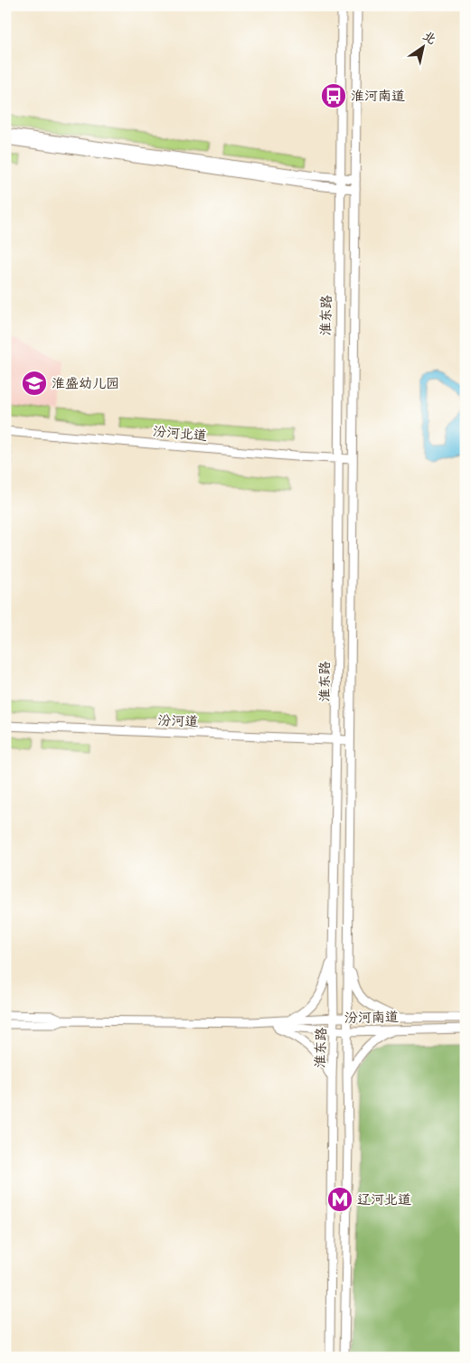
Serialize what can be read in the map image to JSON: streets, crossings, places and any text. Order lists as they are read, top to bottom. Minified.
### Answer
{"streets":{"main road":["淮东路","汾河北道","汾河道","汾河南道"]},"crossings":[["淮东路","汾河北道"],["淮东路","汾河道"],["淮东路","汾河南道"]],"places":{"bus stop":["淮河南道"],"school or university":["淮盛幼儿园"],"metro station":["辽河北道"]},"north":"top right"}
